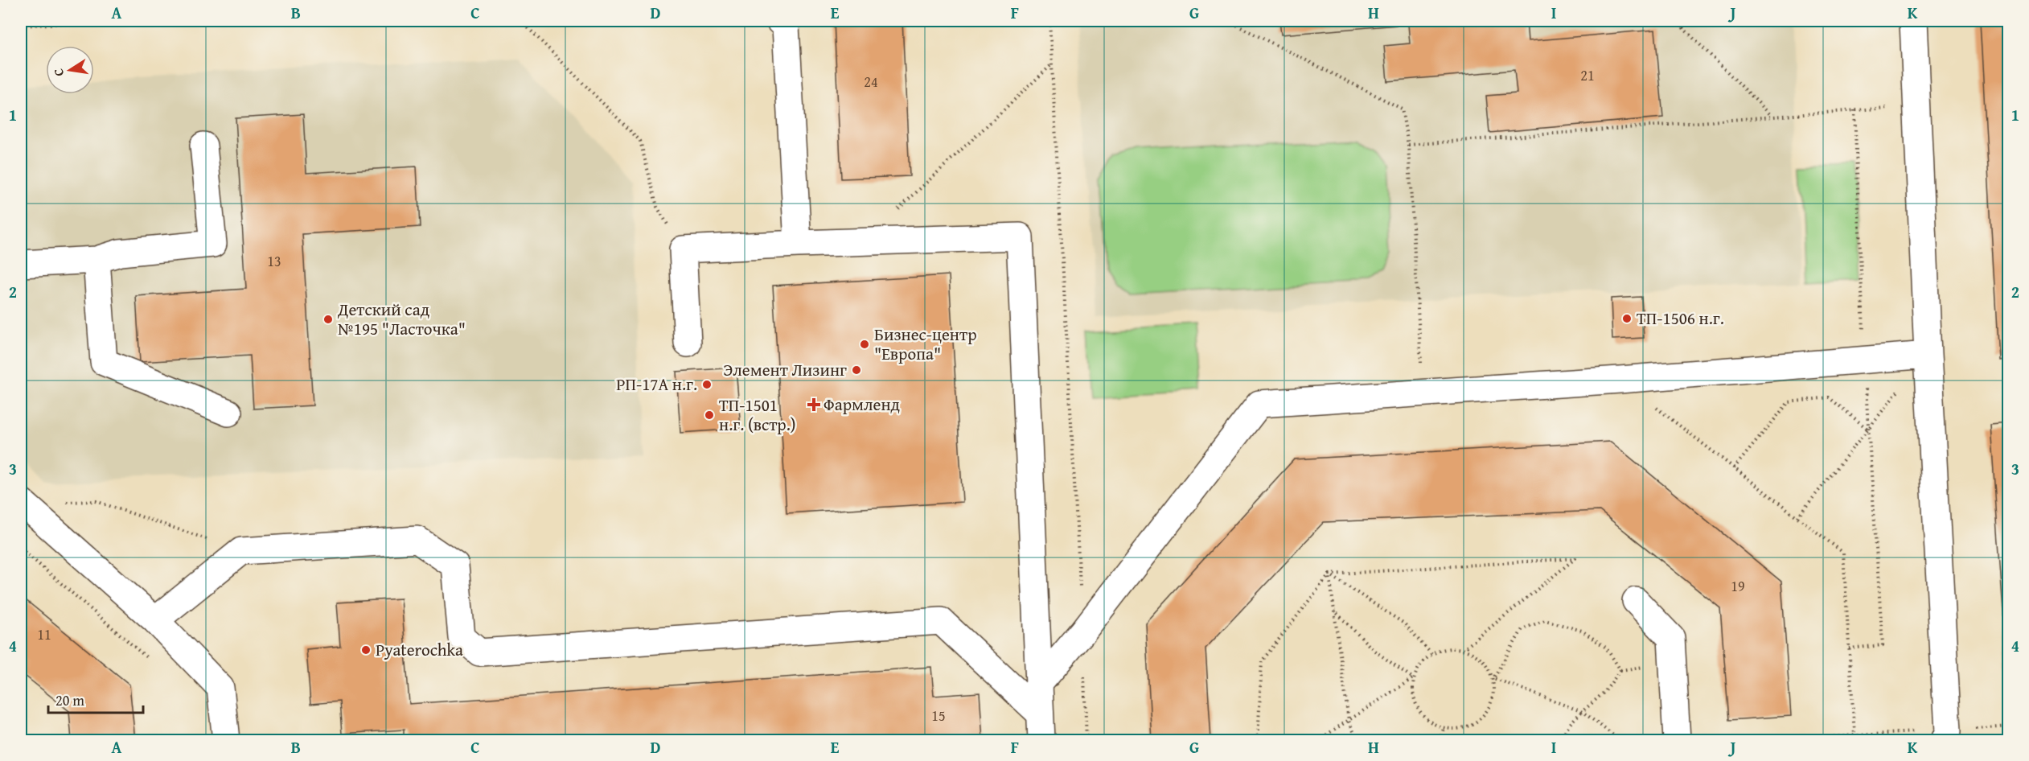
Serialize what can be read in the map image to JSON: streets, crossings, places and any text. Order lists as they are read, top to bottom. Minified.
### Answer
{"places":{"other":["ТП-1506 н.г.","Детский сад №195 \"Ласточка\"","Бизнес-центр \"Европа\"","Элемент Лизинг","РП-17А н.г.","ТП-1501 н.г. (встр.)","Pyaterochka"],"health":["Фармленд"]},"house_numbers":["21","24","13","19","11","15"],"scale_bar":"20 m","north":"left","grid":{"columns":["A","B","C","D","E","F","G","H","I","J","K"],"rows":["1","2","3","4"]}}
